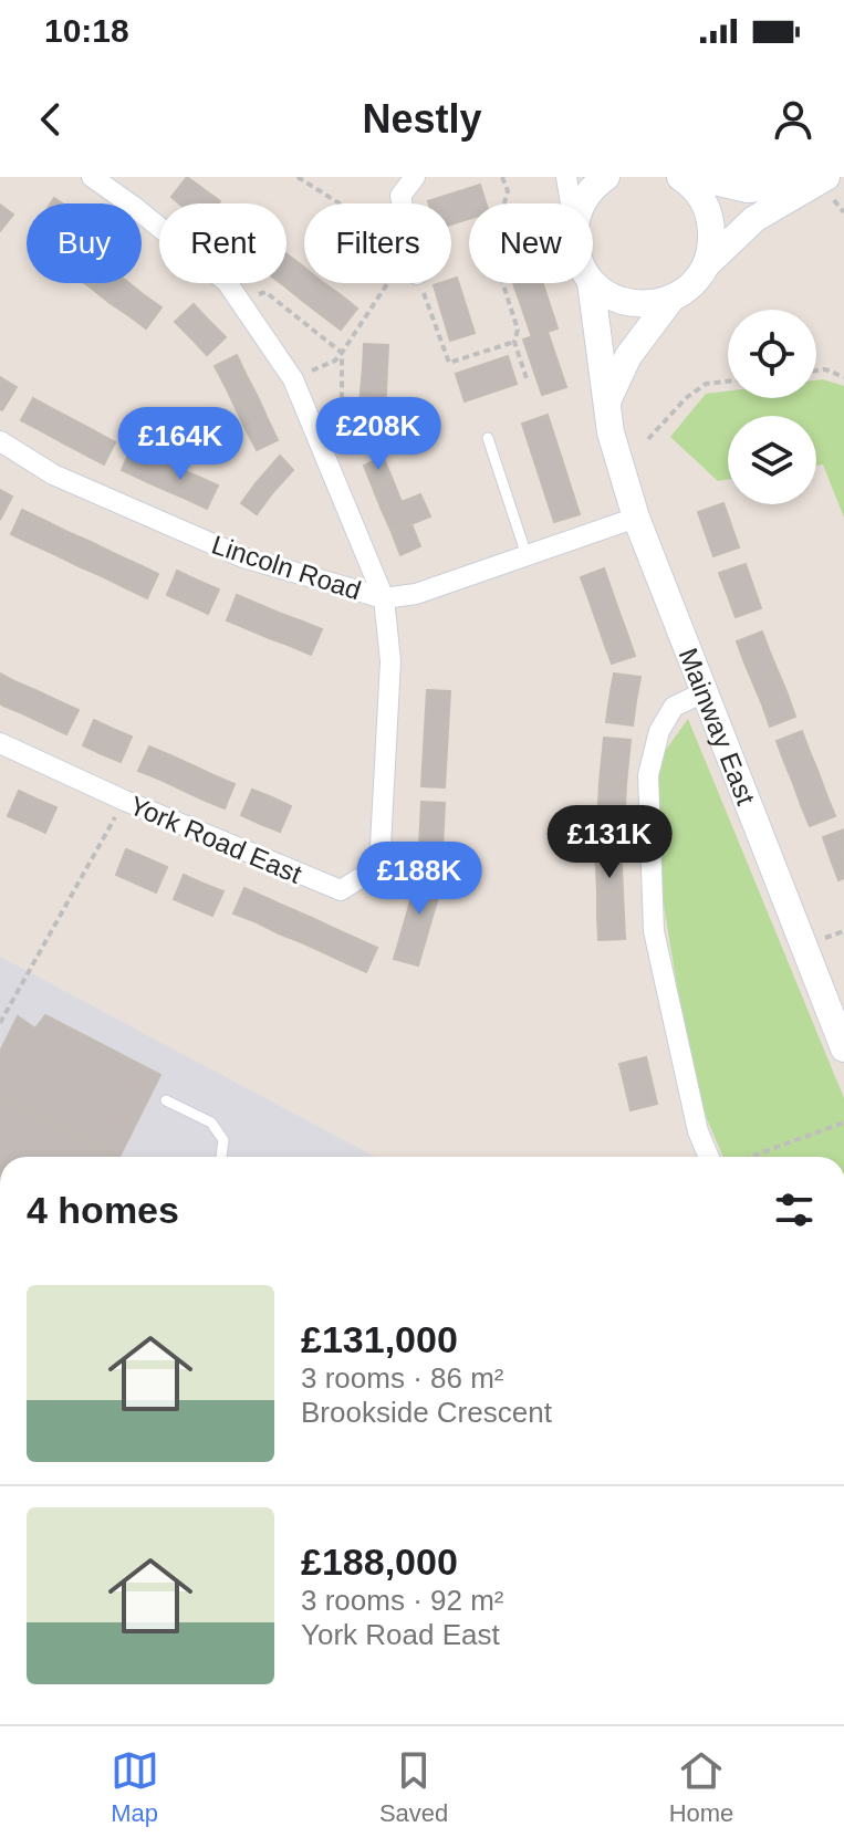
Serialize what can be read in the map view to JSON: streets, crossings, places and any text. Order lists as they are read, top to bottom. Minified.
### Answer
{"streets":{"street":["Lincoln Road","Mainway East","York Road East"]},"crossings":[["Lincoln Road","Mainway East"],["Lincoln Road","York Road East"]],"page":{"status":"10:18","header":"Nestly","chip":["Buy","Rent","Filters","New"],"price":["£208K","£164K","£131K","£188K"],"heading":"4 homes","list":[{"name":"£131,000","note":"3 rooms · 86 m² · Brookside Crescent"},{"name":"£188,000","note":"3 rooms · 92 m² · York Road East"}],"tabs":["Map","Saved","Home"]}}
